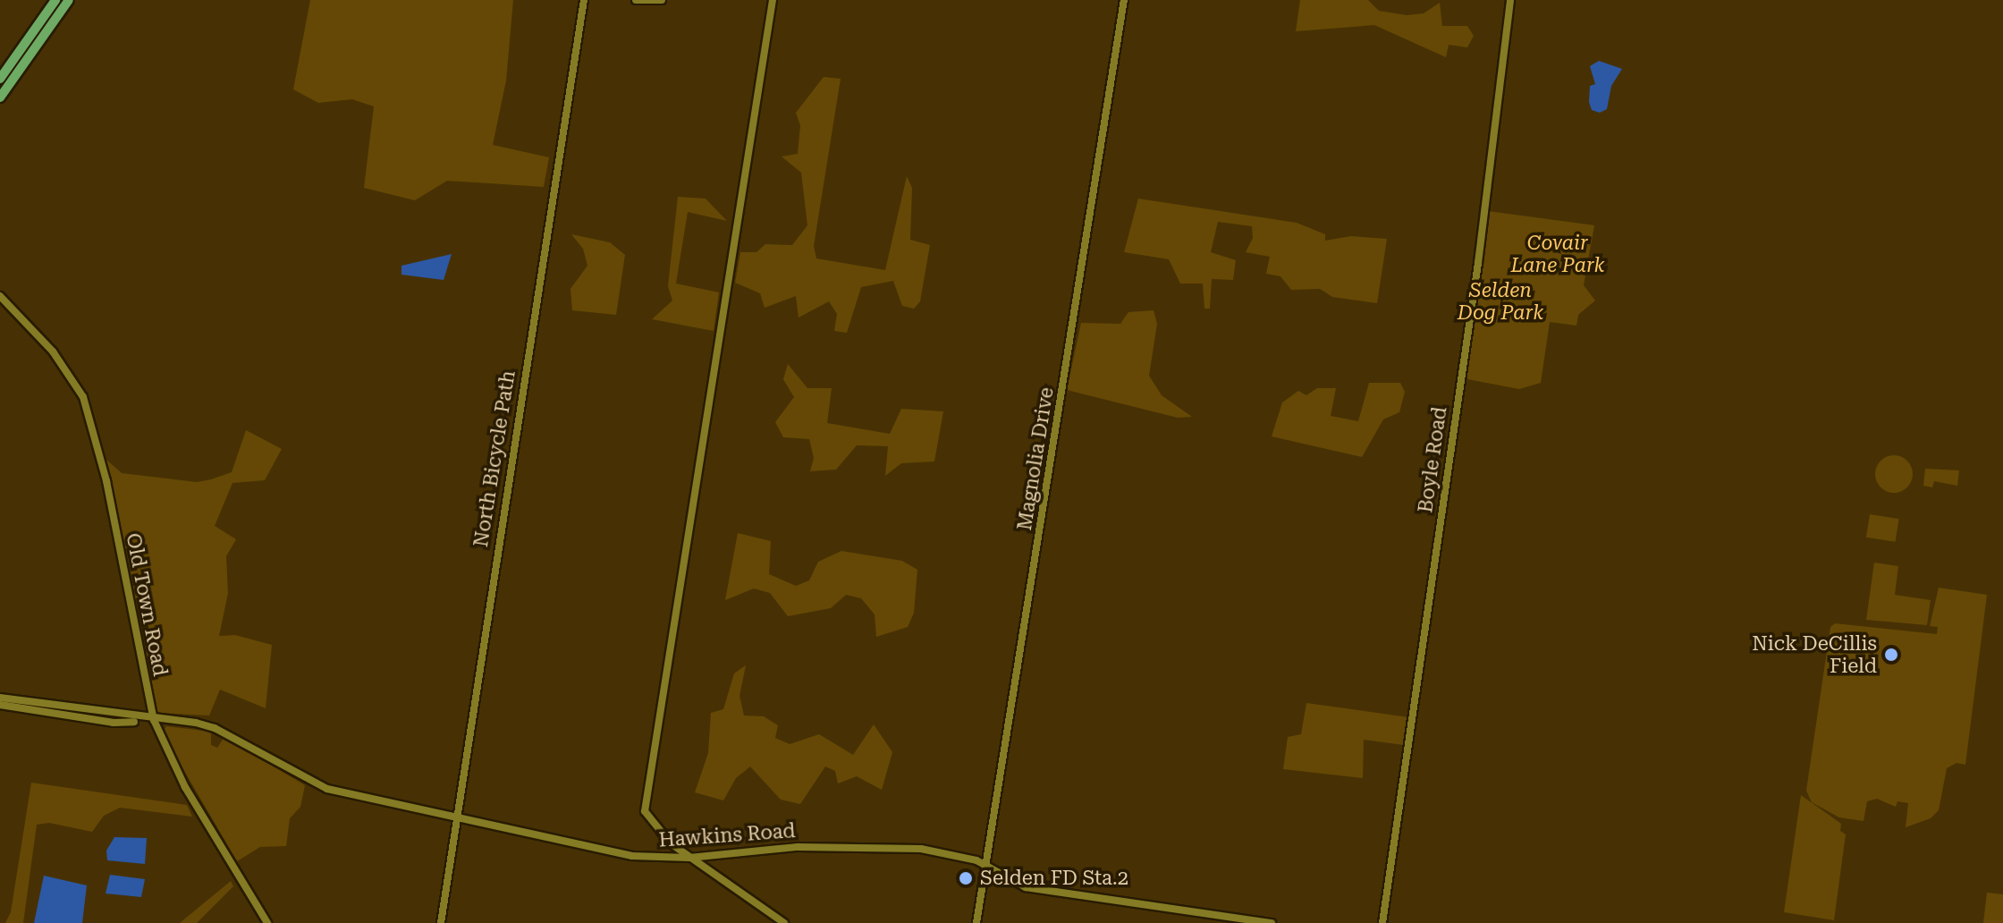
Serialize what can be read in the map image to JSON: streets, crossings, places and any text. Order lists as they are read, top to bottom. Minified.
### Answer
{"streets":{"street":["North Bicycle Path","Magnolia Drive","Boyle Road","Old Town Road","Hawkins Road"]},"crossings":[["North Bicycle Path","Hawkins Road"],["Magnolia Drive","Hawkins Road"],["Old Town Road","Hawkins Road"]],"parks":["Covair Lane Park","Selden Dog Park"],"places":["Nick DeCillis Field","Selden FD Sta.2"]}
